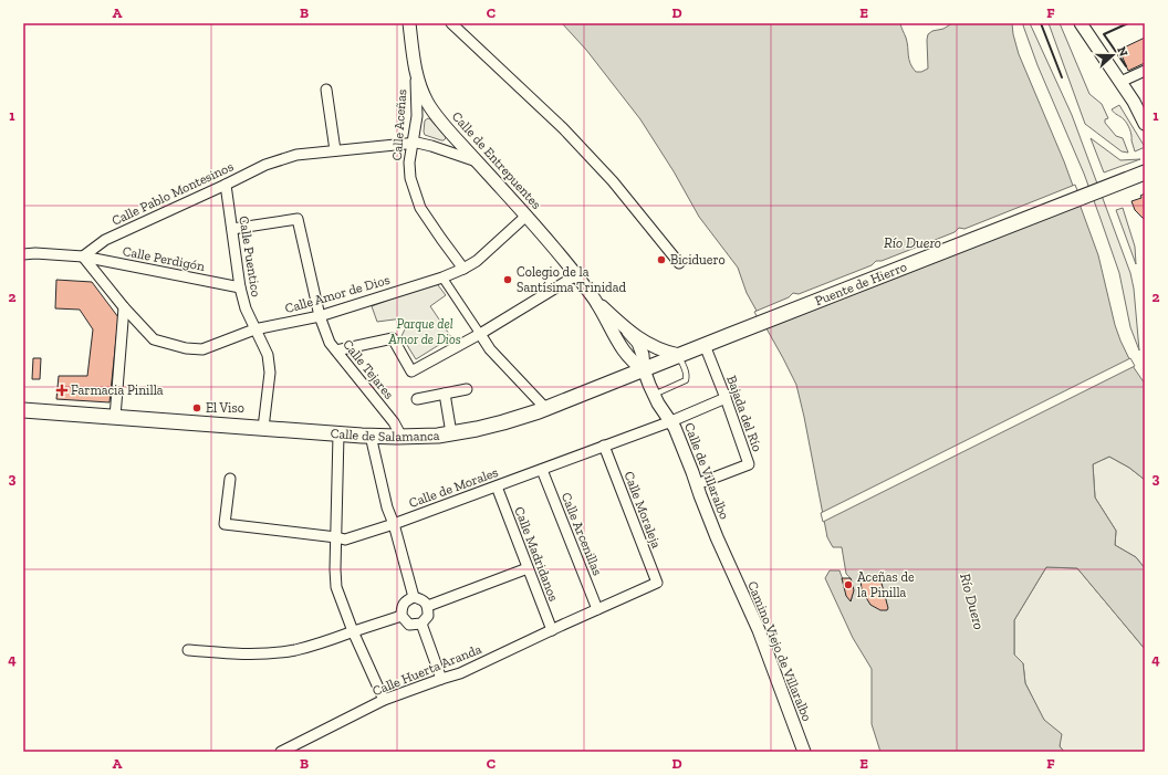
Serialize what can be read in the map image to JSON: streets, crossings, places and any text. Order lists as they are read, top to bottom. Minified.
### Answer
{"streets":{"main road":["Puente de Hierro","Calle de Salamanca"],"street":["Calle Aceñas","Calle de Entrepuentes","Calle Pablo Montesinos","Calle Puentico","Calle Perdigón","Calle Amor de Dios","Calle Tejares","Bajada del Río","Calle de Villaralbo","Calle de Morales","Calle Moraleja","Calle Arcenillas","Calle Madridanos","Camino Viejo de Villaralbo","Calle Huerta Aranda"]},"crossings":[["Calle Aceñas","Calle de Entrepuentes"],["Calle Aceñas","Calle Pablo Montesinos"],["Calle Aceñas","Calle Amor de Dios"],["Calle de Entrepuentes","Calle Pablo Montesinos"],["Calle de Entrepuentes","Calle Amor de Dios"],["Calle de Entrepuentes","Calle de Salamanca"],["Calle de Entrepuentes","Calle de Villaralbo"],["Calle Pablo Montesinos","Calle Puentico"],["Calle Pablo Montesinos","Calle Perdigón"],["Calle Pablo Montesinos","Calle Amor de Dios"],["Calle Puentico","Calle Perdigón"],["Calle Puentico","Calle Amor de Dios"],["Calle Puentico","Calle Tejares"],["Calle Puentico","Calle de Salamanca"],["Calle Perdigón","Calle Amor de Dios"],["Puente de Hierro","Calle de Salamanca"],["Calle Amor de Dios","Calle Tejares"],["Calle Tejares","Calle de Salamanca"],["Bajada del Río","Calle de Salamanca"],["Bajada del Río","Calle de Villaralbo"],["Bajada del Río","Calle de Morales"],["Calle de Salamanca","Calle de Villaralbo"],["Calle de Villaralbo","Calle de Morales"],["Calle de Villaralbo","Camino Viejo de Villaralbo"],["Calle de Morales","Calle Moraleja"],["Calle de Morales","Calle Arcenillas"],["Calle de Morales","Calle Madridanos"],["Calle Moraleja","Calle Huerta Aranda"],["Calle Arcenillas","Calle Huerta Aranda"],["Calle Madridanos","Calle Huerta Aranda"]],"water":["Río Duero"],"parks":["Parque del Amor de Dios"],"places":{"other":["Biciduero","Colegio de la Santísima Trinidad","El Viso","Aceñas de la Pinilla"],"health":["Farmacia Pinilla"]},"north":"right","grid":{"columns":["A","B","C","D","E","F"],"rows":["1","2","3","4"]}}
